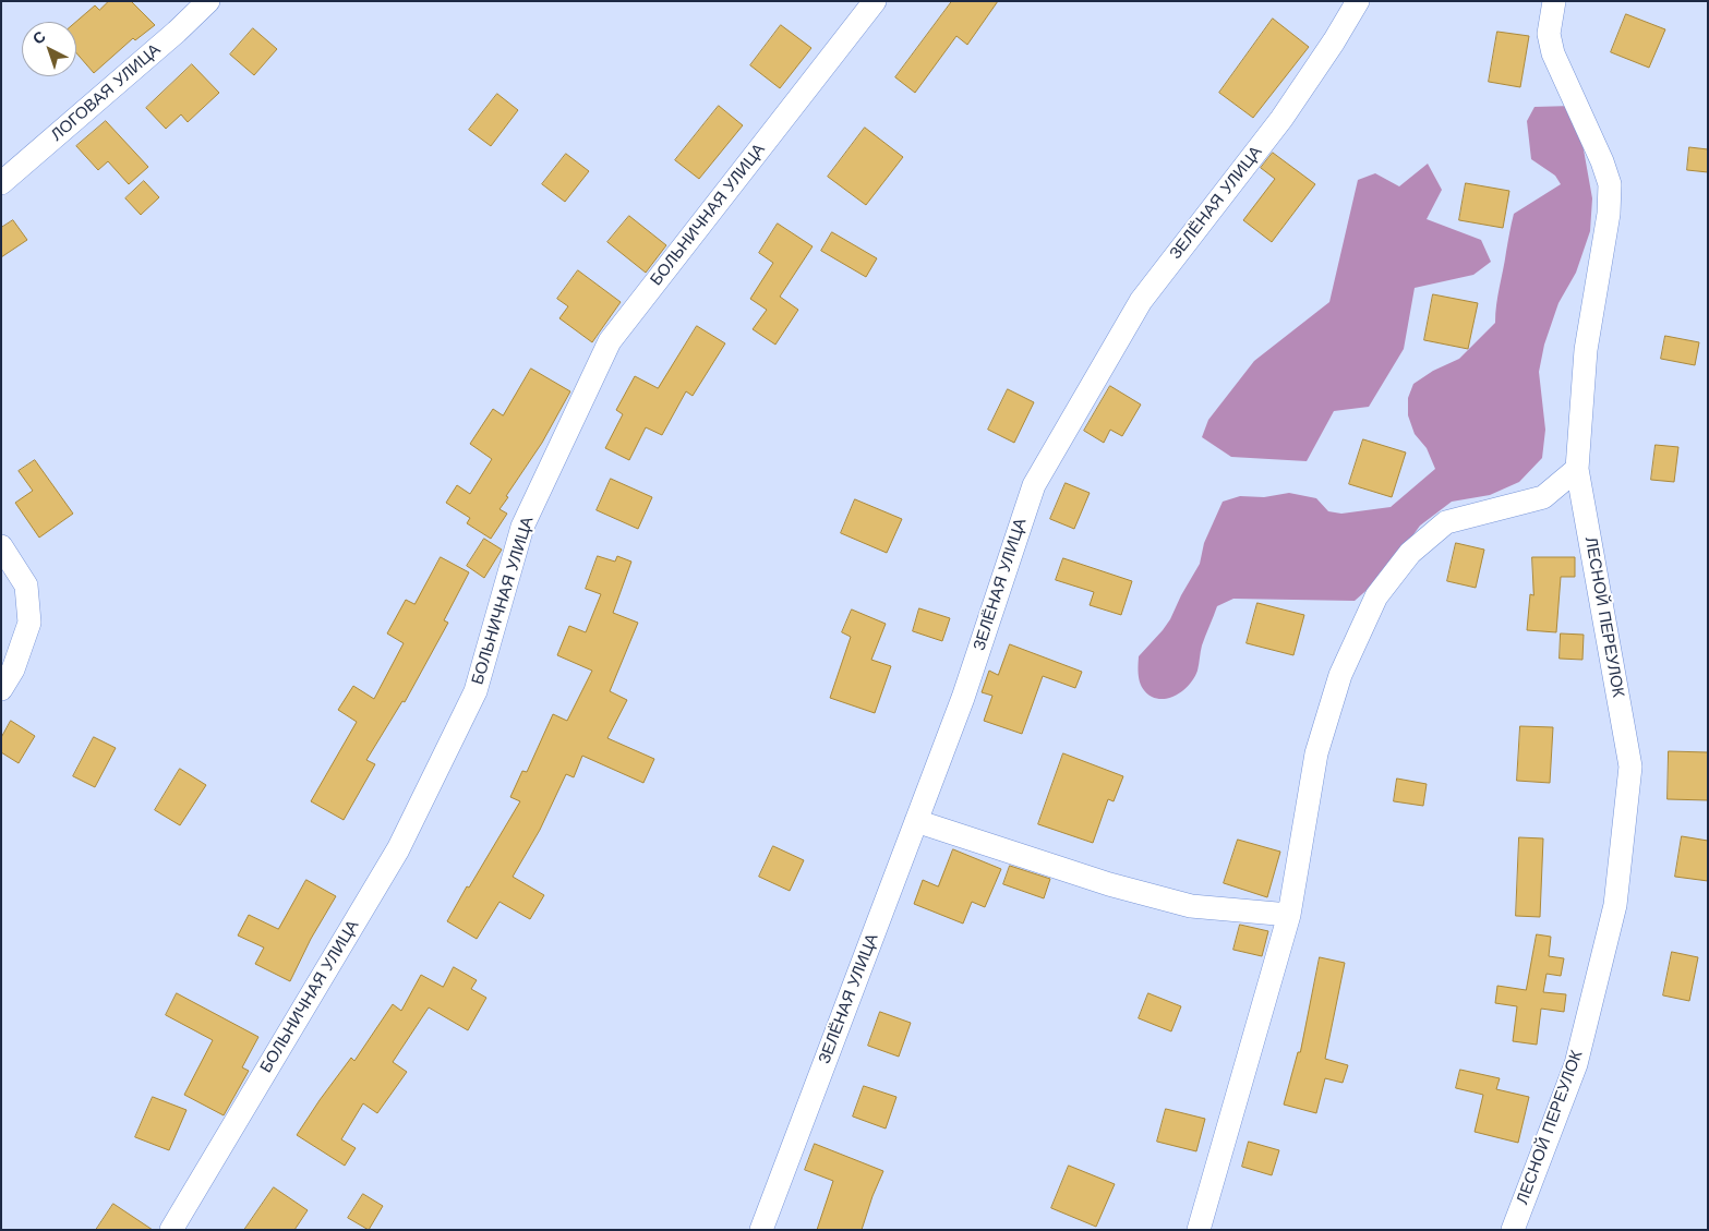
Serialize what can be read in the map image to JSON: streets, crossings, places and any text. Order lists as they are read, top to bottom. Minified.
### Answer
{"streets":{"street":["ЛОГОВАЯ УЛИЦА","ЗЕЛЁНАЯ УЛИЦА","БОЛЬНИЧНАЯ УЛИЦА","ЛЕСНОЙ ПЕРЕУЛОК"]},"north":"top left"}
